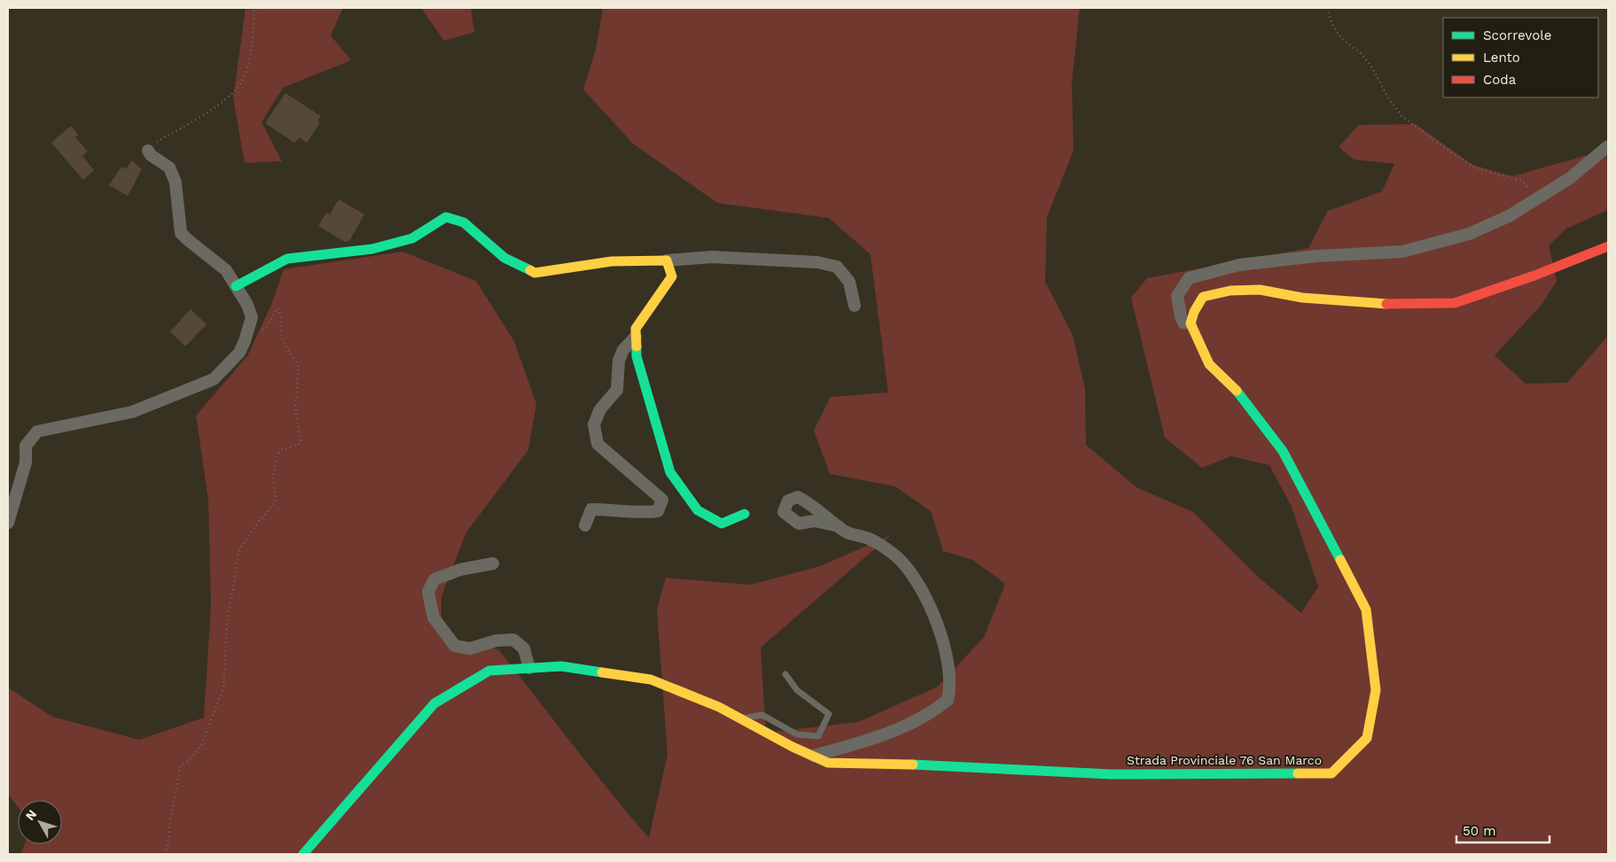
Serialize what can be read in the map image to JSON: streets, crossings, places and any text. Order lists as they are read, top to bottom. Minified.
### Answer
{"streets":{"street":["Strada Provinciale 76 San Marco"]},"legend":["Scorrevole","Lento","Coda"],"scale_bar":"50 m","north":"top left"}
